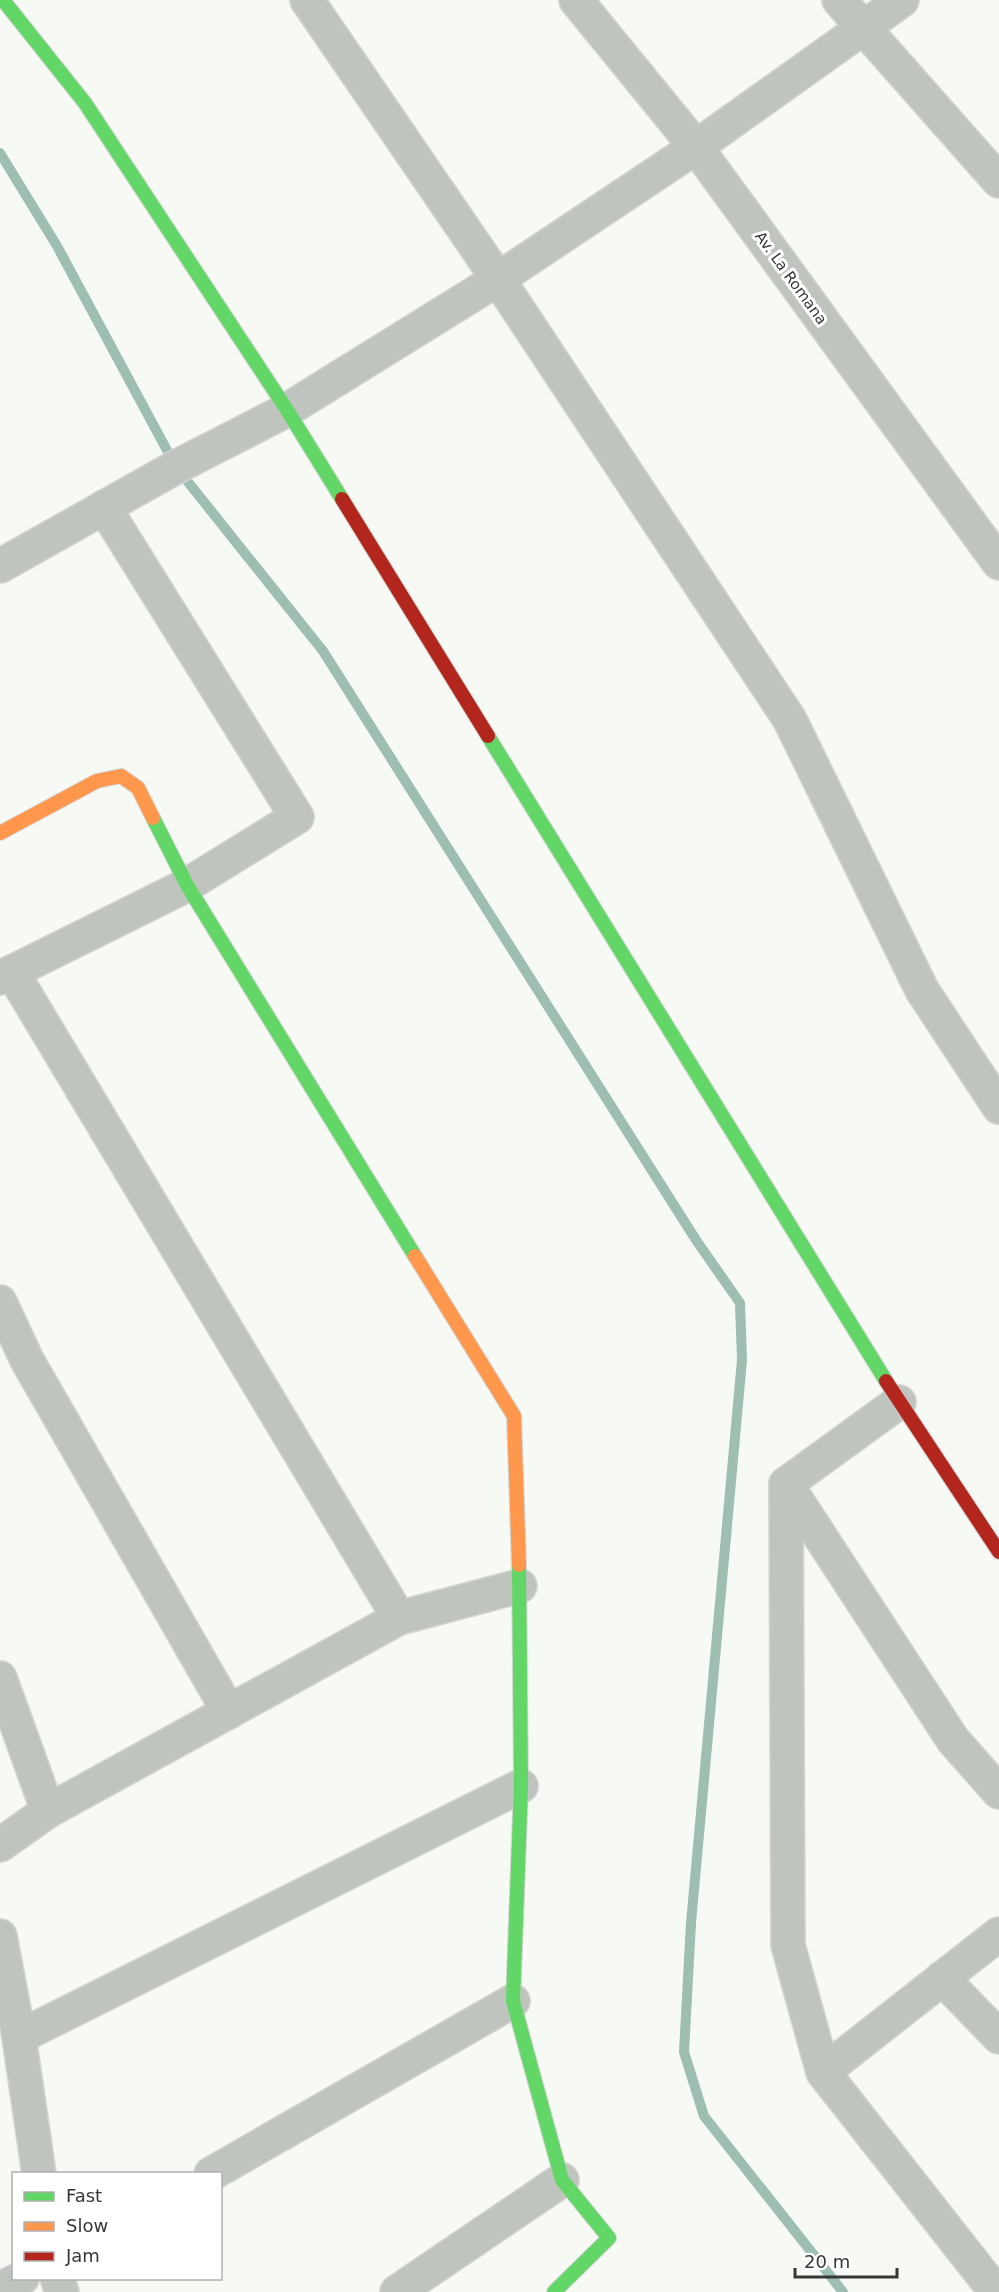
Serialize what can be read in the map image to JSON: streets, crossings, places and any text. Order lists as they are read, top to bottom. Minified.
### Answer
{"streets":{"street":["Av. La Romana"]},"legend":["Fast","Slow","Jam"],"scale_bar":"20 m"}
